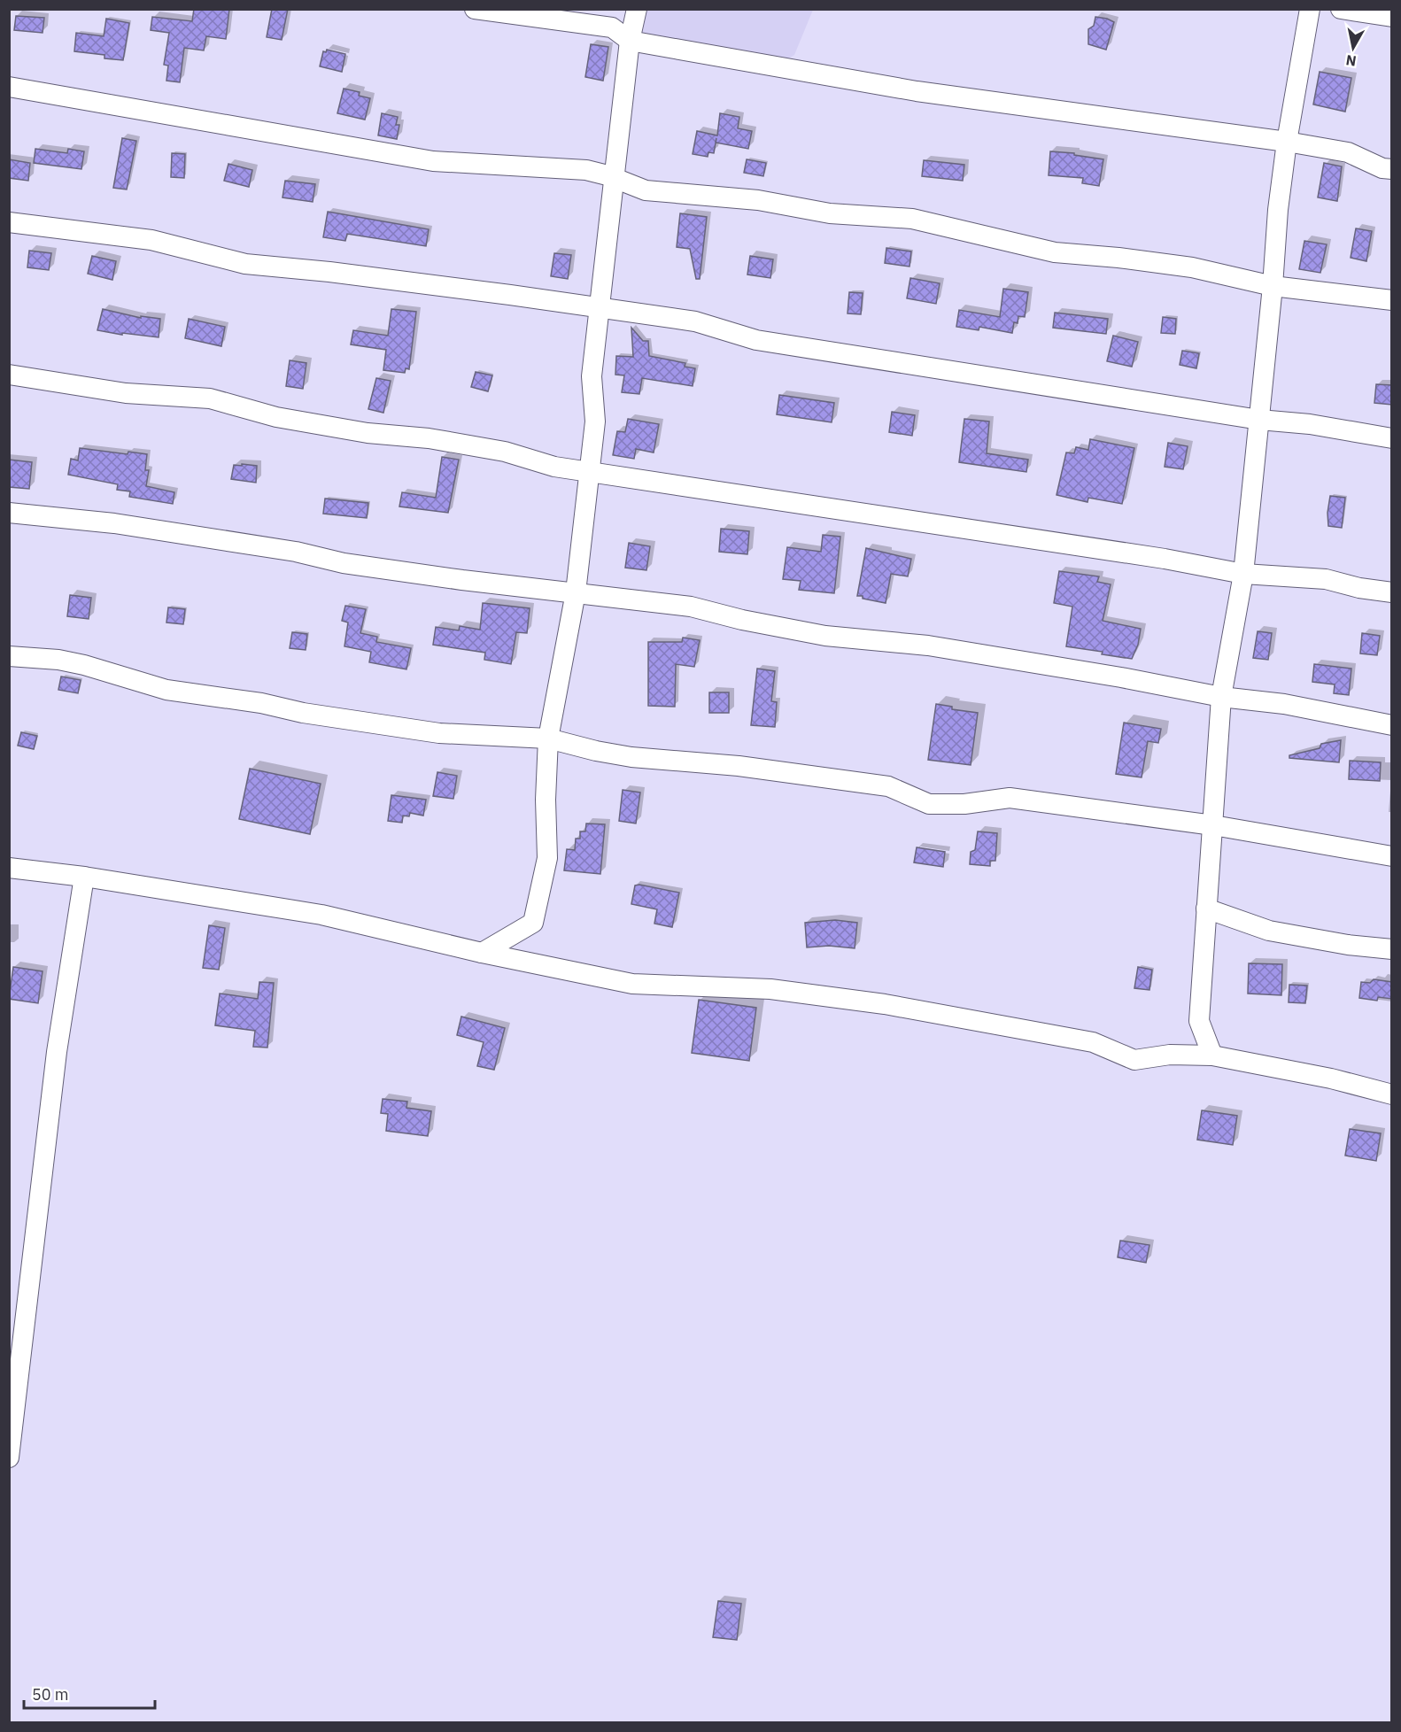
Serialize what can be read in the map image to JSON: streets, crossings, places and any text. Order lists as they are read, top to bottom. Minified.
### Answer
{"scale_bar":"50 m","north":"bottom"}
